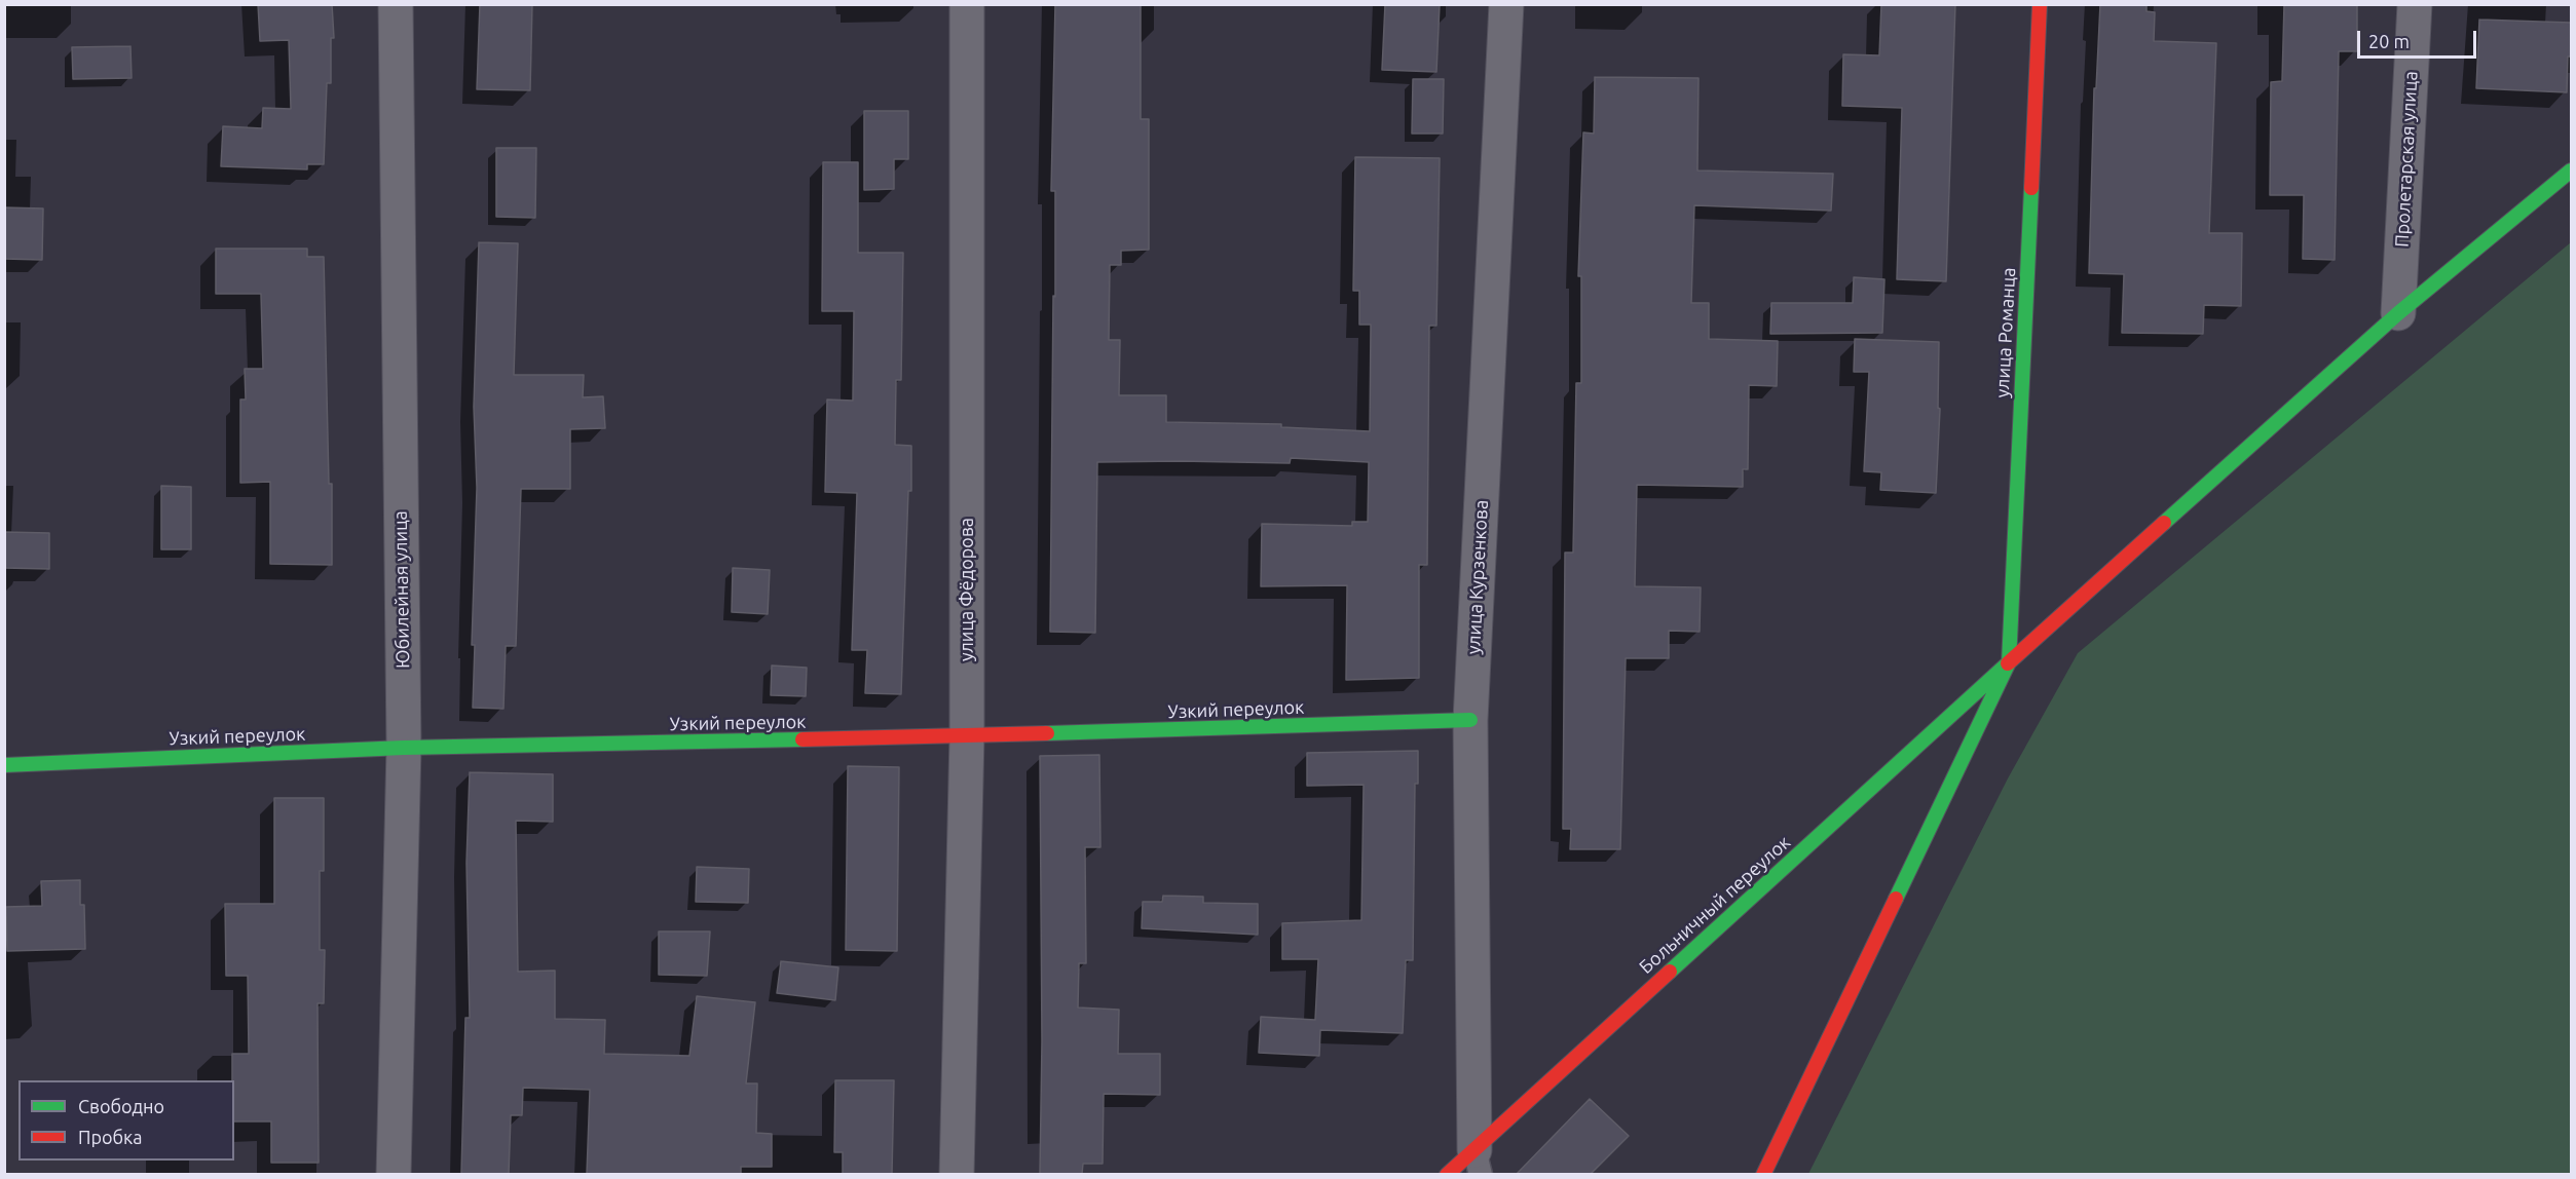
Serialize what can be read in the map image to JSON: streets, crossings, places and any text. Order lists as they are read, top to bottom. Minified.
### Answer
{"streets":{"street":["Пролетарская улица","улица Романца","улица Курзенкова","Юбилейная улица","улица Фёдорова","Узкий переулок","Больничный переулок"]},"crossings":[["Пролетарская улица","Больничный переулок"],["улица Романца","Больничный переулок"],["улица Курзенкова","Узкий переулок"],["улица Курзенкова","Больничный переулок"],["Юбилейная улица","Узкий переулок"],["улица Фёдорова","Узкий переулок"]],"legend":["Свободно","Пробка"],"scale_bar":"20 m"}
